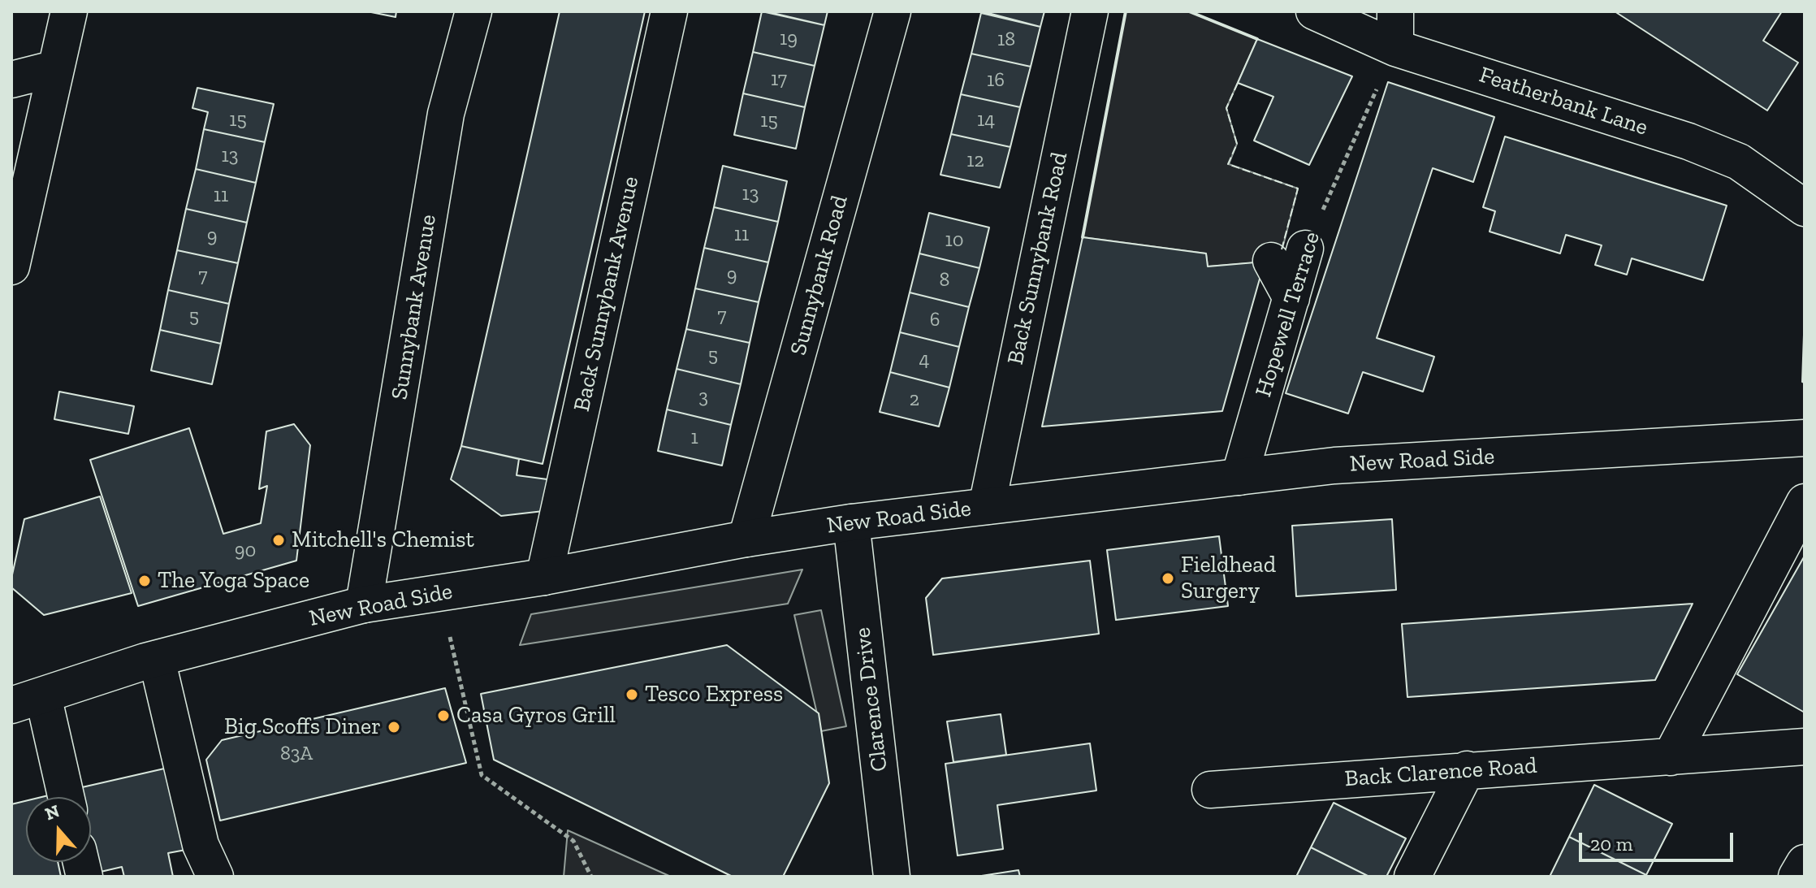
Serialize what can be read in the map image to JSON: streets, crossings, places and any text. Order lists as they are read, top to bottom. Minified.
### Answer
{"streets":{"street":["Featherbank Lane","Back Sunnybank Road","Sunnybank Road","Back Sunnybank Avenue","Sunnybank Avenue","Hopewell Terrace","New Road Side","Clarence Drive","Back Clarence Road"]},"crossings":[["Featherbank Lane","Hopewell Terrace"],["Back Sunnybank Road","New Road Side"],["Sunnybank Road","New Road Side"],["Back Sunnybank Avenue","New Road Side"],["Sunnybank Avenue","New Road Side"],["Hopewell Terrace","New Road Side"],["New Road Side","Clarence Drive"]],"places":["Mitchell's Chemist","Fieldhead Surgery","The Yoga Space","Tesco Express","Casa Gyros Grill","Big Scoffs Diner"],"house_numbers":["19","18","17","16","15","14","15","13","12","13","11","11","9","10","9","7","8","7","5","6","5","4","3","2","1","90","83A"],"scale_bar":"20 m","north":"top"}
